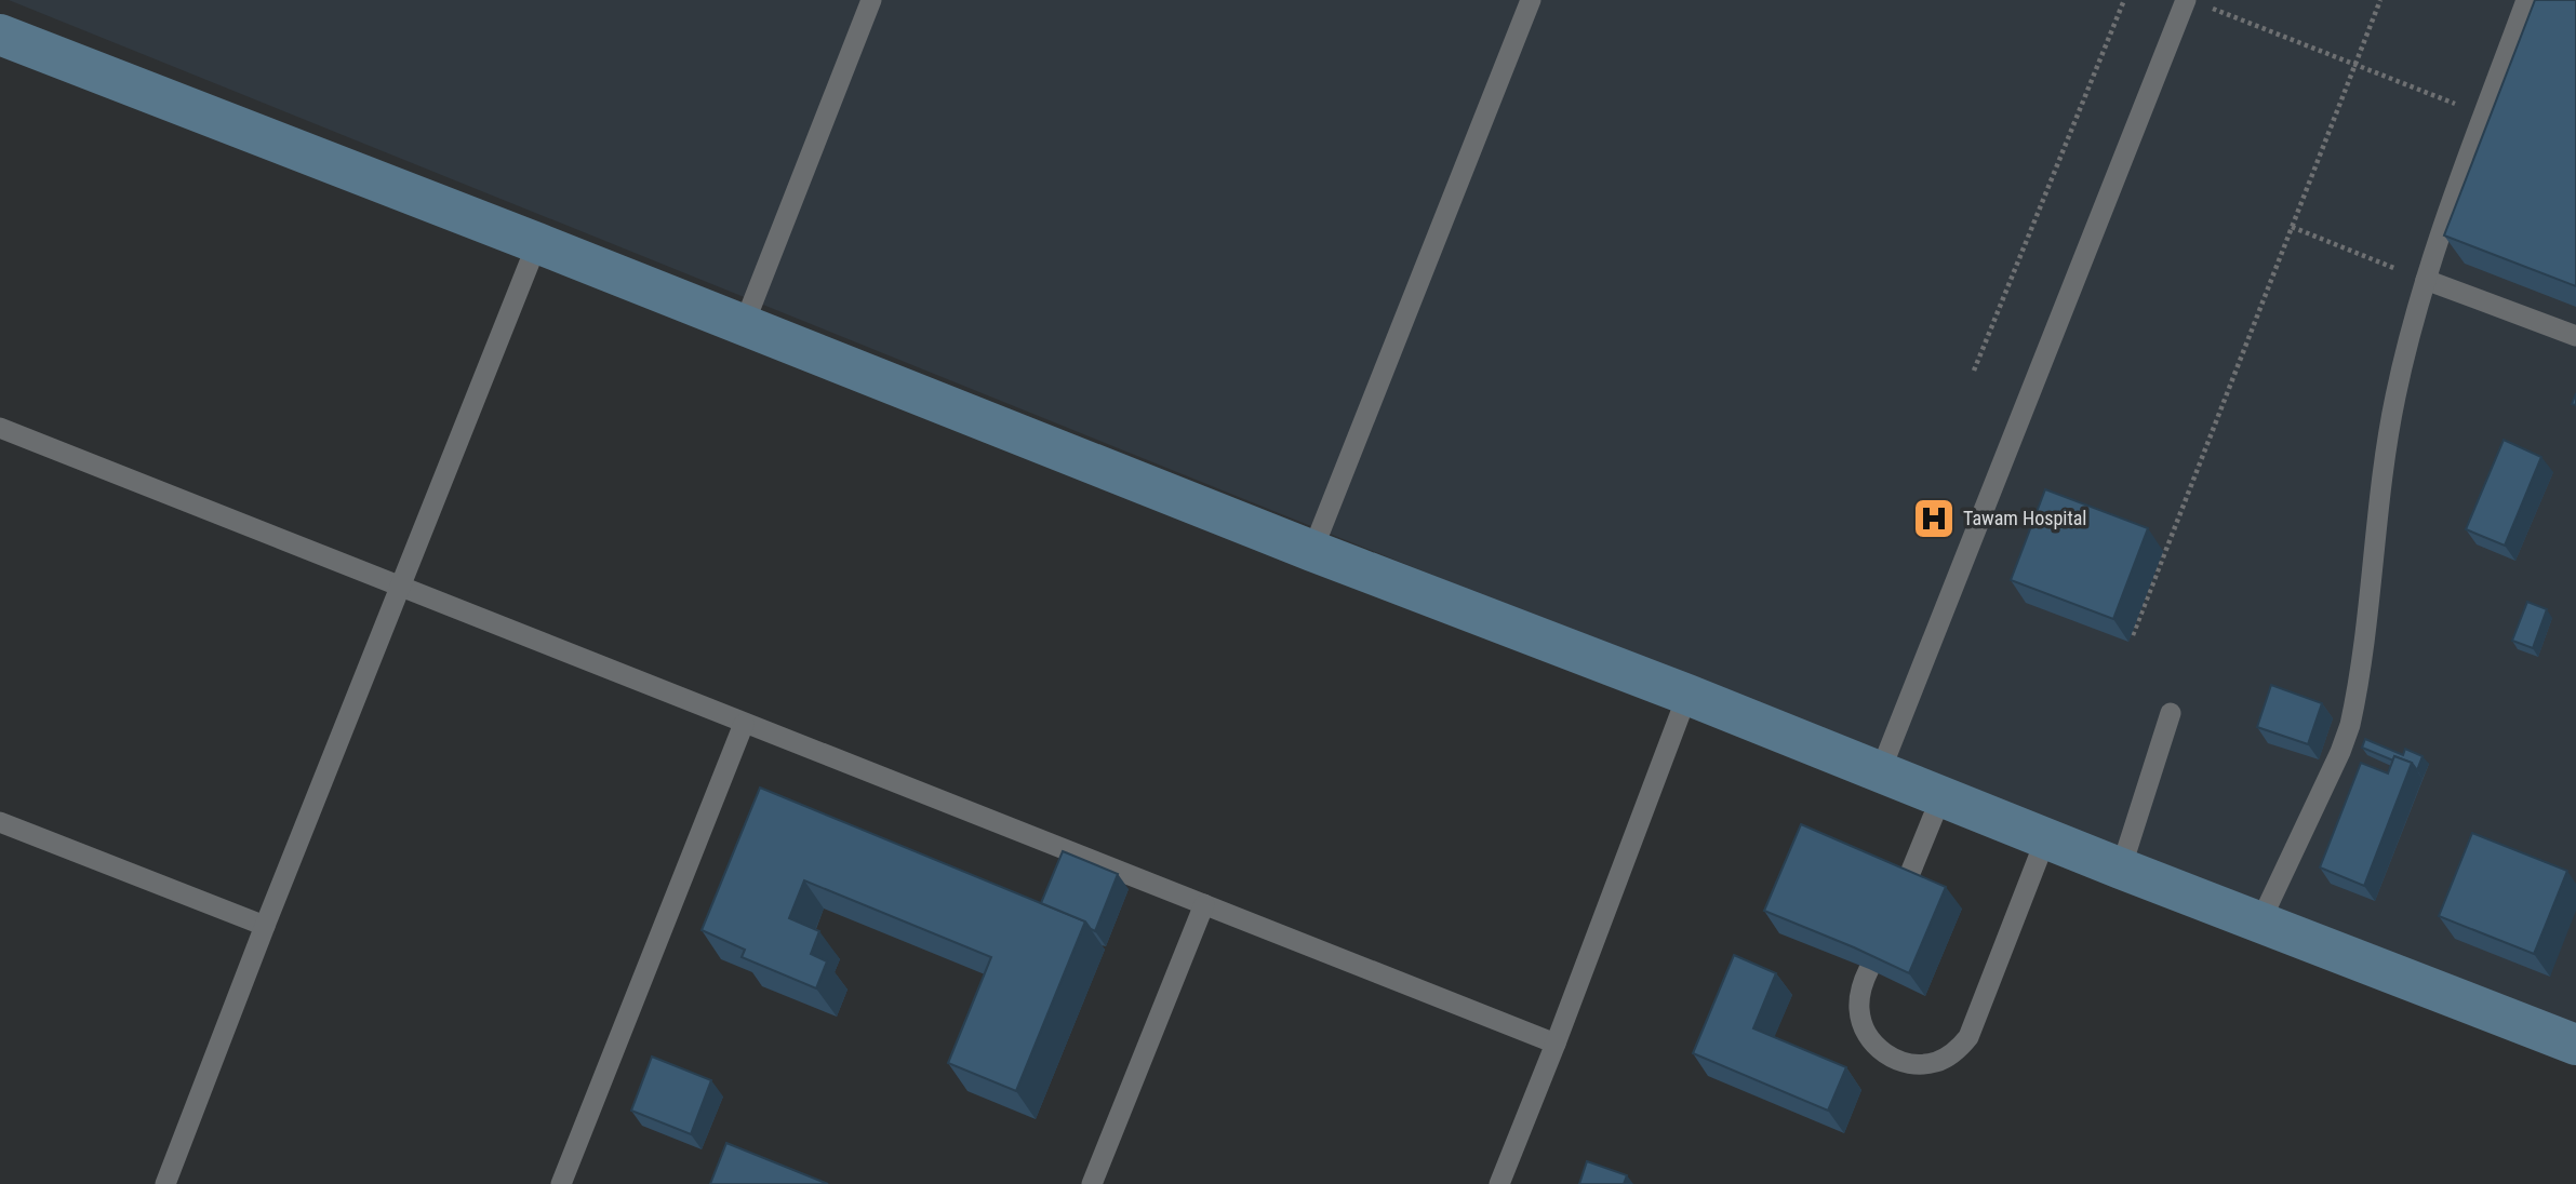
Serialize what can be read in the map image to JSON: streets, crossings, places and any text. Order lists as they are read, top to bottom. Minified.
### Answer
{"places":{"hospital":["Tawam Hospital"]}}
